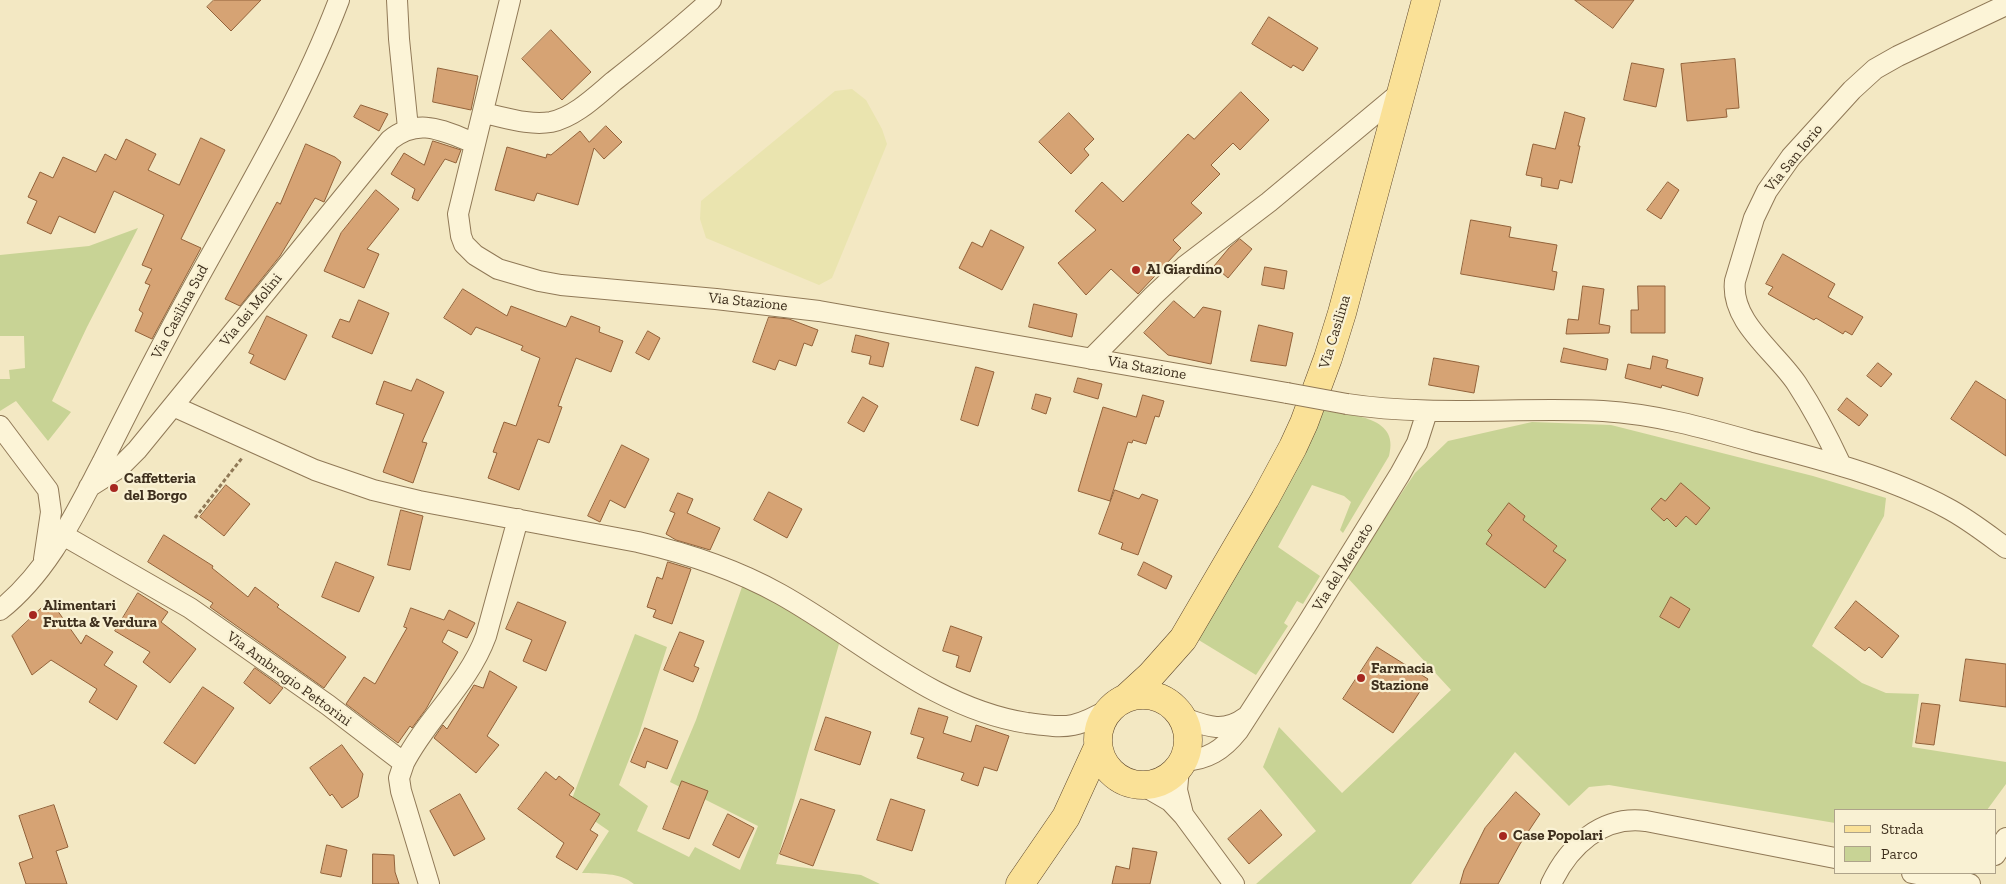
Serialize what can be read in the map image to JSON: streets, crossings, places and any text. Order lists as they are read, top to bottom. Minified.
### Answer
{"streets":{"main road":["Via Casilina"],"street":["Via San Iorio","Via Stazione","Via dei Molini","Via Casilina Sud","Via del Mercato","Via Ambrogio Pettorini"]},"crossings":[["Via San Iorio","Via Stazione"],["Via Stazione","Via del Mercato"],["Via dei Molini","Via Casilina Sud"],["Via Casilina Sud","Via Ambrogio Pettorini"],["Via Casilina","Via del Mercato"]],"places":["Al Giardino","Caffetteria del Borgo","Alimentari Frutta & Verdura","Farmacia Stazione","Case Popolari"],"legend":["Strada","Parco"]}
